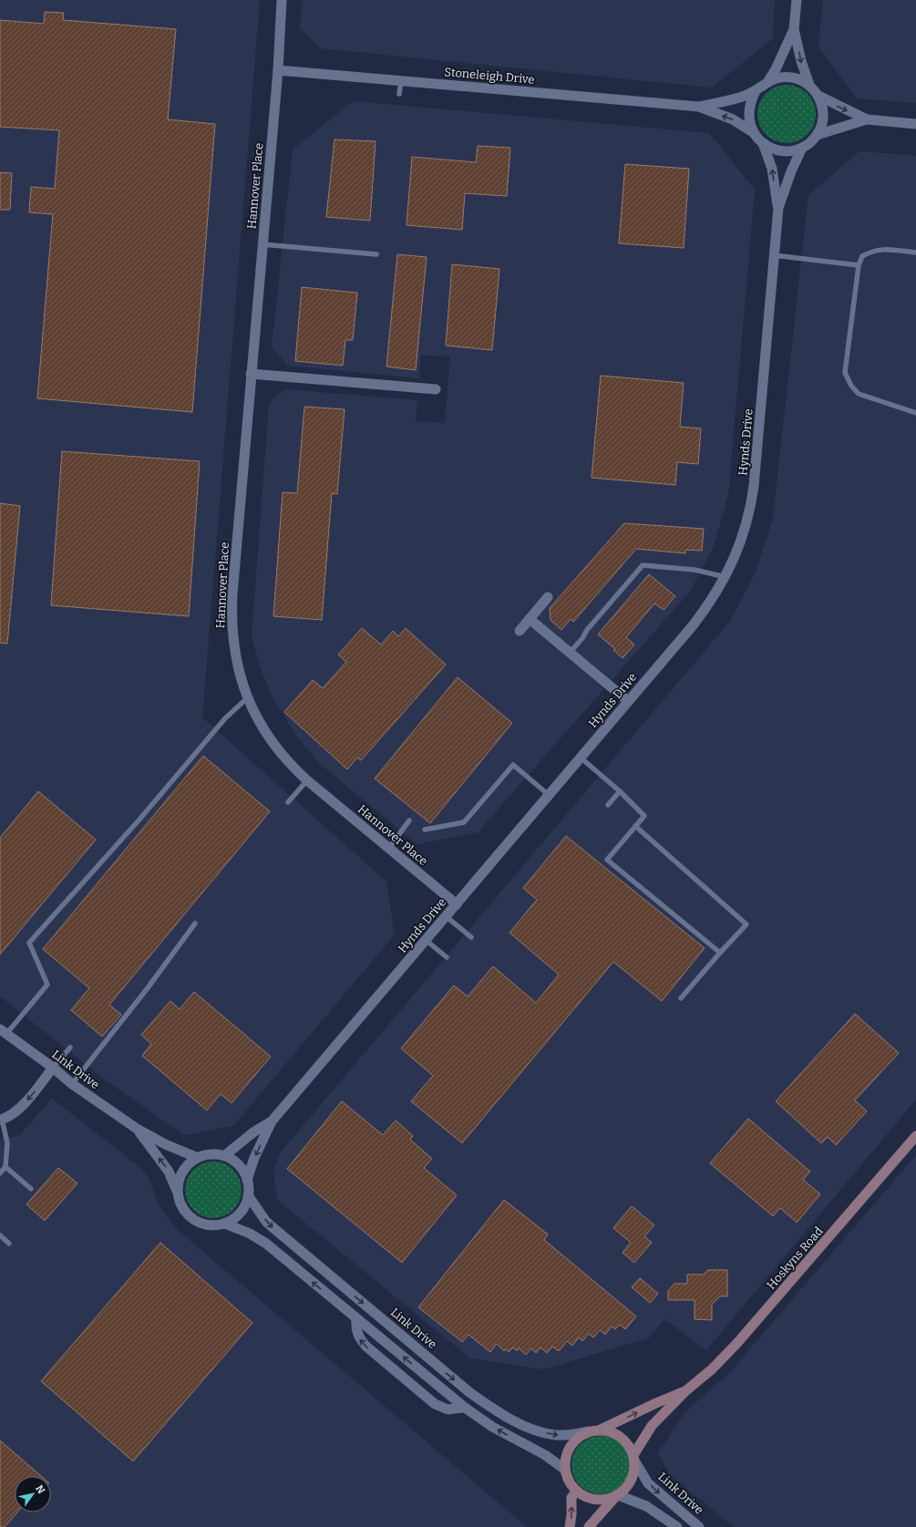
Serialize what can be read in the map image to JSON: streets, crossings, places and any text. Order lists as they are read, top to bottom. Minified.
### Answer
{"streets":{"main road":["Hoskyns Road"],"street":["Stoneleigh Drive","Hannover Place","Hynds Drive","Link Drive"]},"crossings":[["Stoneleigh Drive","Hannover Place"],["Stoneleigh Drive","Hynds Drive"],["Hannover Place","Hynds Drive"],["Hynds Drive","Link Drive"],["Link Drive","Hoskyns Road"]],"north":"top right"}
